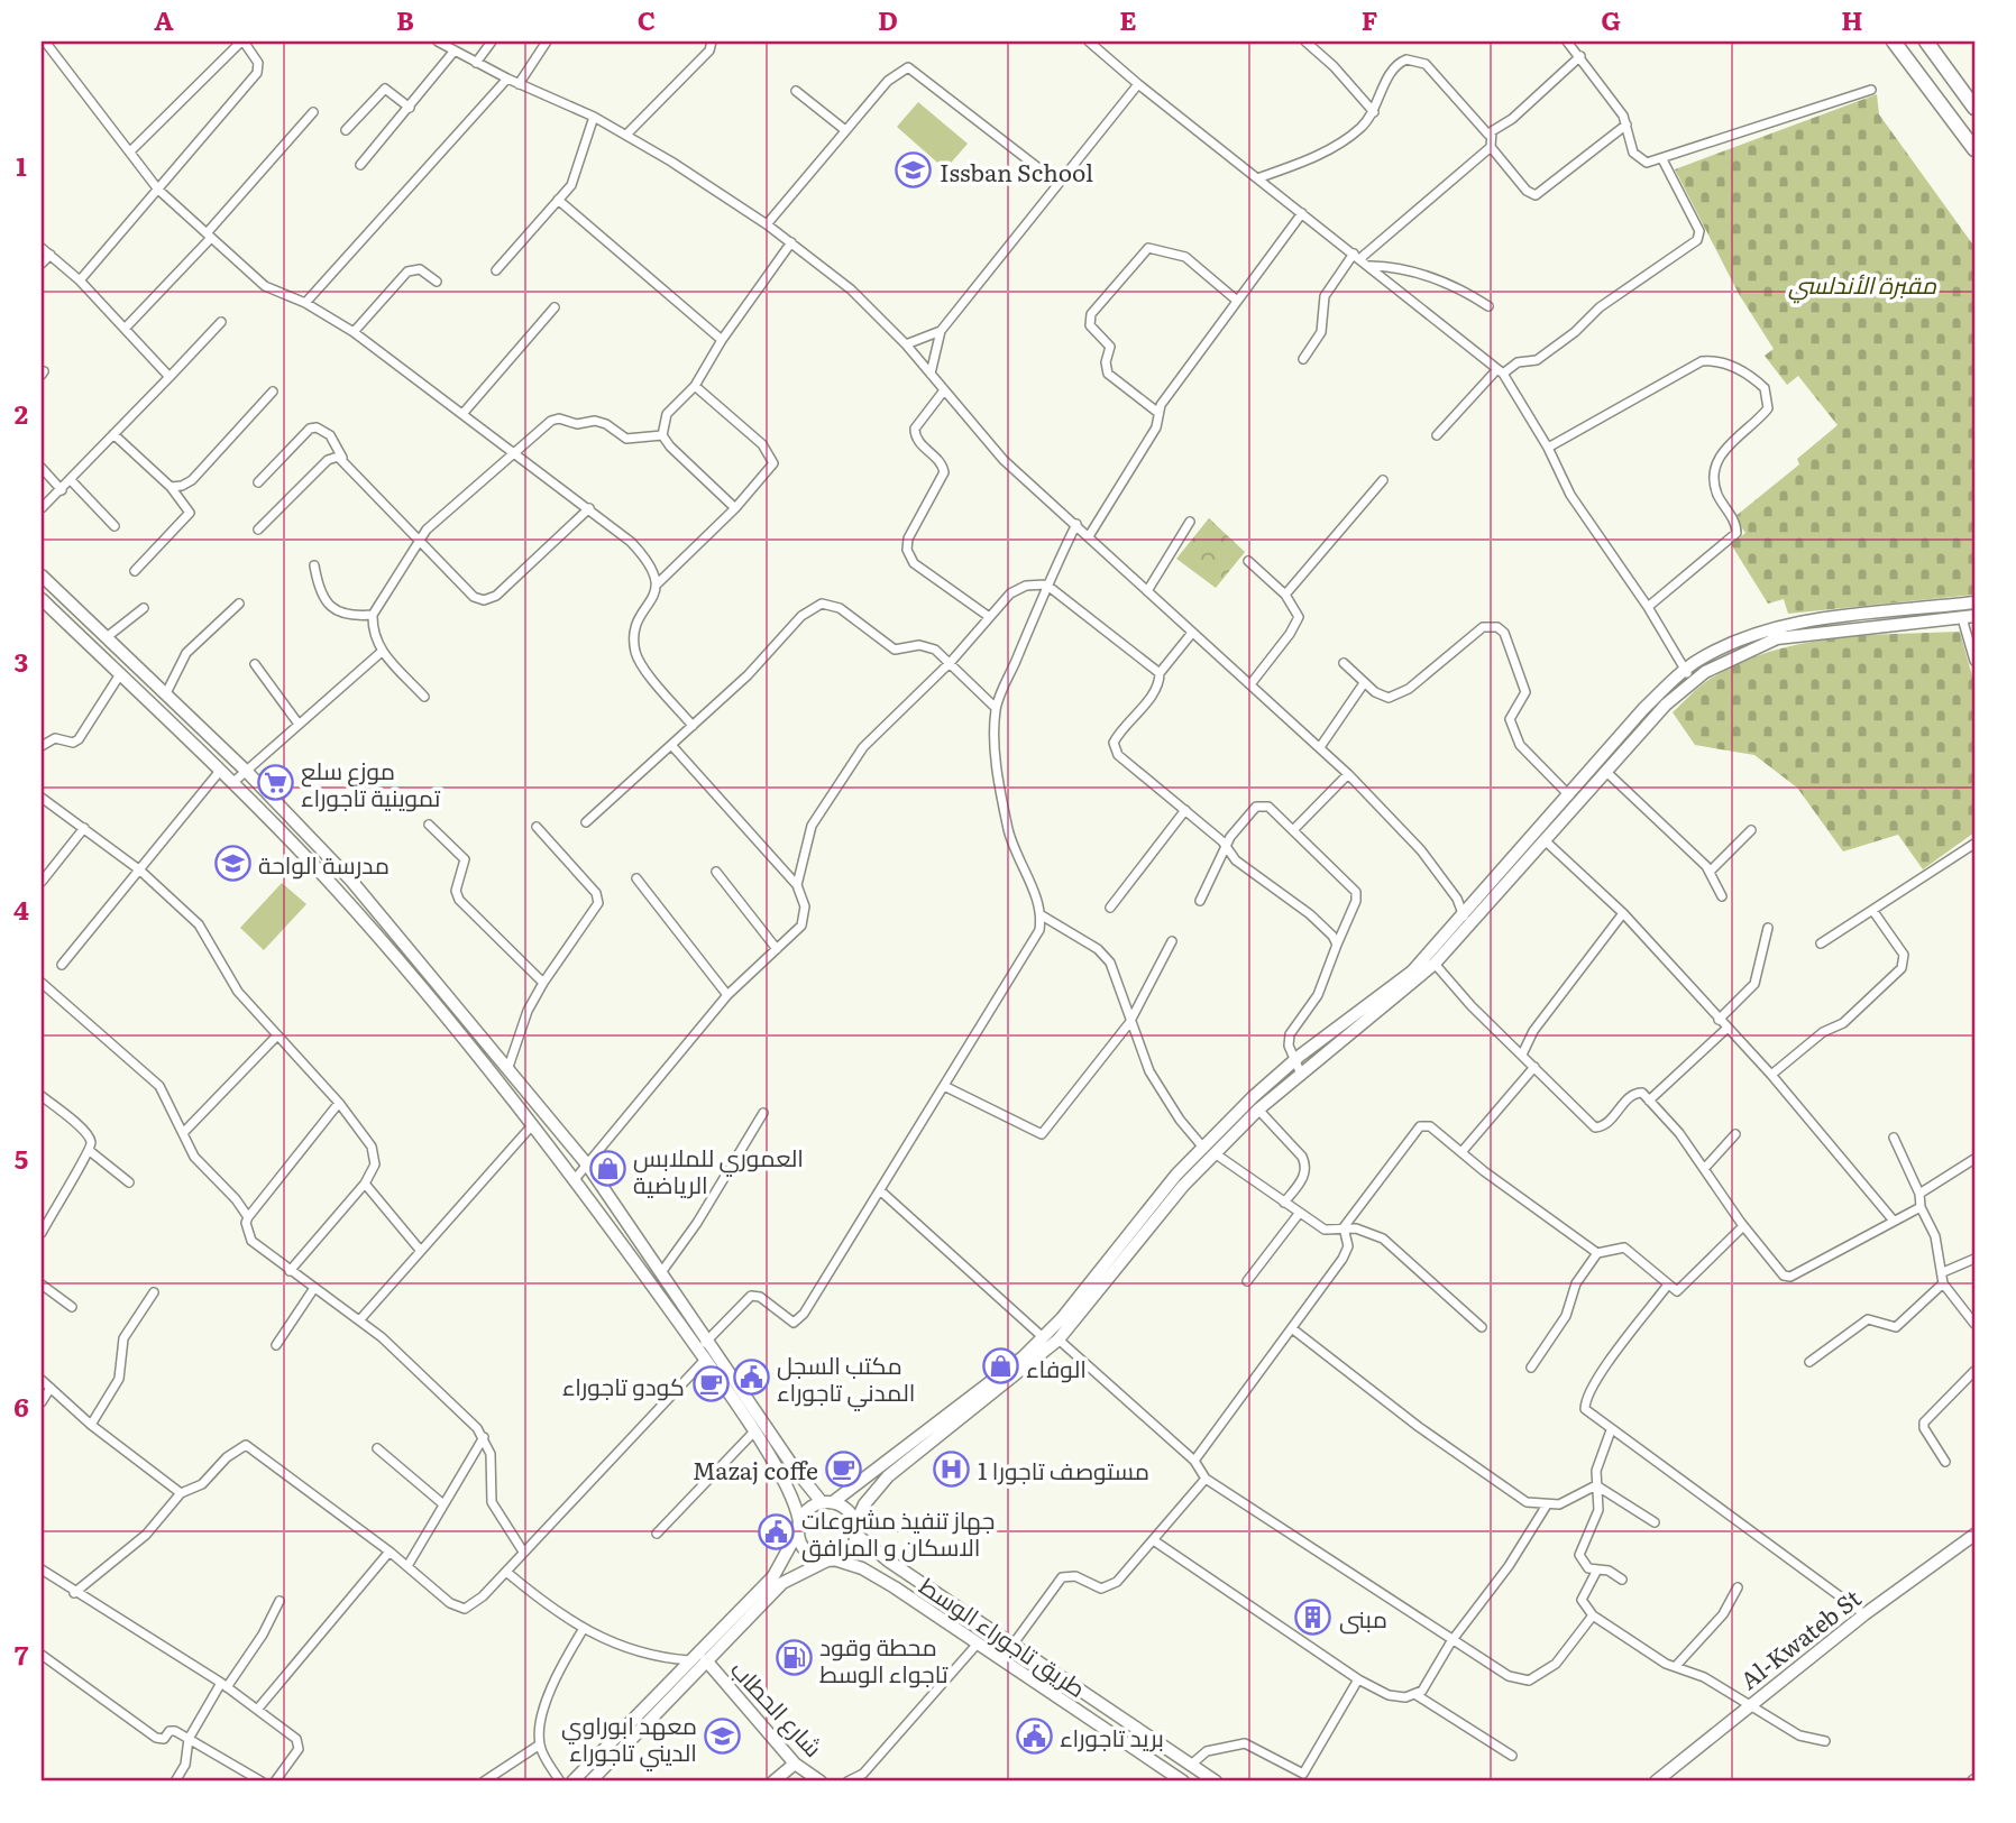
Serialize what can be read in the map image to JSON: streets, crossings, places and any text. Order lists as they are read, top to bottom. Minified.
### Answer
{"streets":{"main road":["طريق تاجوراء الوسط","Al-Kwateb St","شارع الحطاب"]},"parks":["مقبرة الأندلسي"],"places":{"school or university":["Issban School","مدرسة الواحة","معهد ابوراوي الديني تاجوراء"],"supermarket":["موزع سلع تموينية تاجوراء"],"shop":["العموري للملابس الرياضية","الوفاء"],"public building":["مكتب السجل المدني تاجوراء","جهاز تنفيذ مشروعات الاسكان و المرافق","بريد تاجوراء"],"cafe":["كودو تاجوراء","Mazaj coffe"],"hospital":["مستوصف تاجورا 1"],"building":["مبنى"],"fuel station":["محطة وقود تاجواء الوسط"]},"grid":{"columns":["A","B","C","D","E","F","G","H"],"rows":["1","2","3","4","5","6","7"]}}
